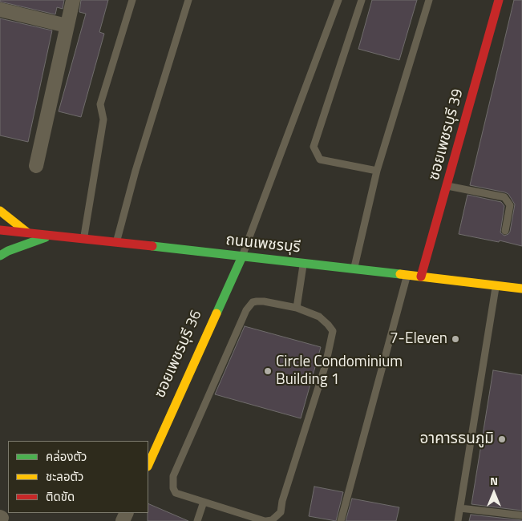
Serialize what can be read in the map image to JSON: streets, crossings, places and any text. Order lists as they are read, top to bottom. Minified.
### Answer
{"streets":{"main road":["ซอยเพชรบุรี 39","ถนนเพชรบุรี","ซอยเพชรบุรี 36"]},"crossings":[["ซอยเพชรบุรี 39","ถนนเพชรบุรี"],["ถนนเพชรบุรี","ซอยเพชรบุรี 36"]],"places":["7-Eleven","Circle Condominium Building 1","อาคารธนภูมิ"],"legend":["คล่องตัว","ชะลอตัว","ติดขัด"],"north":"top"}
